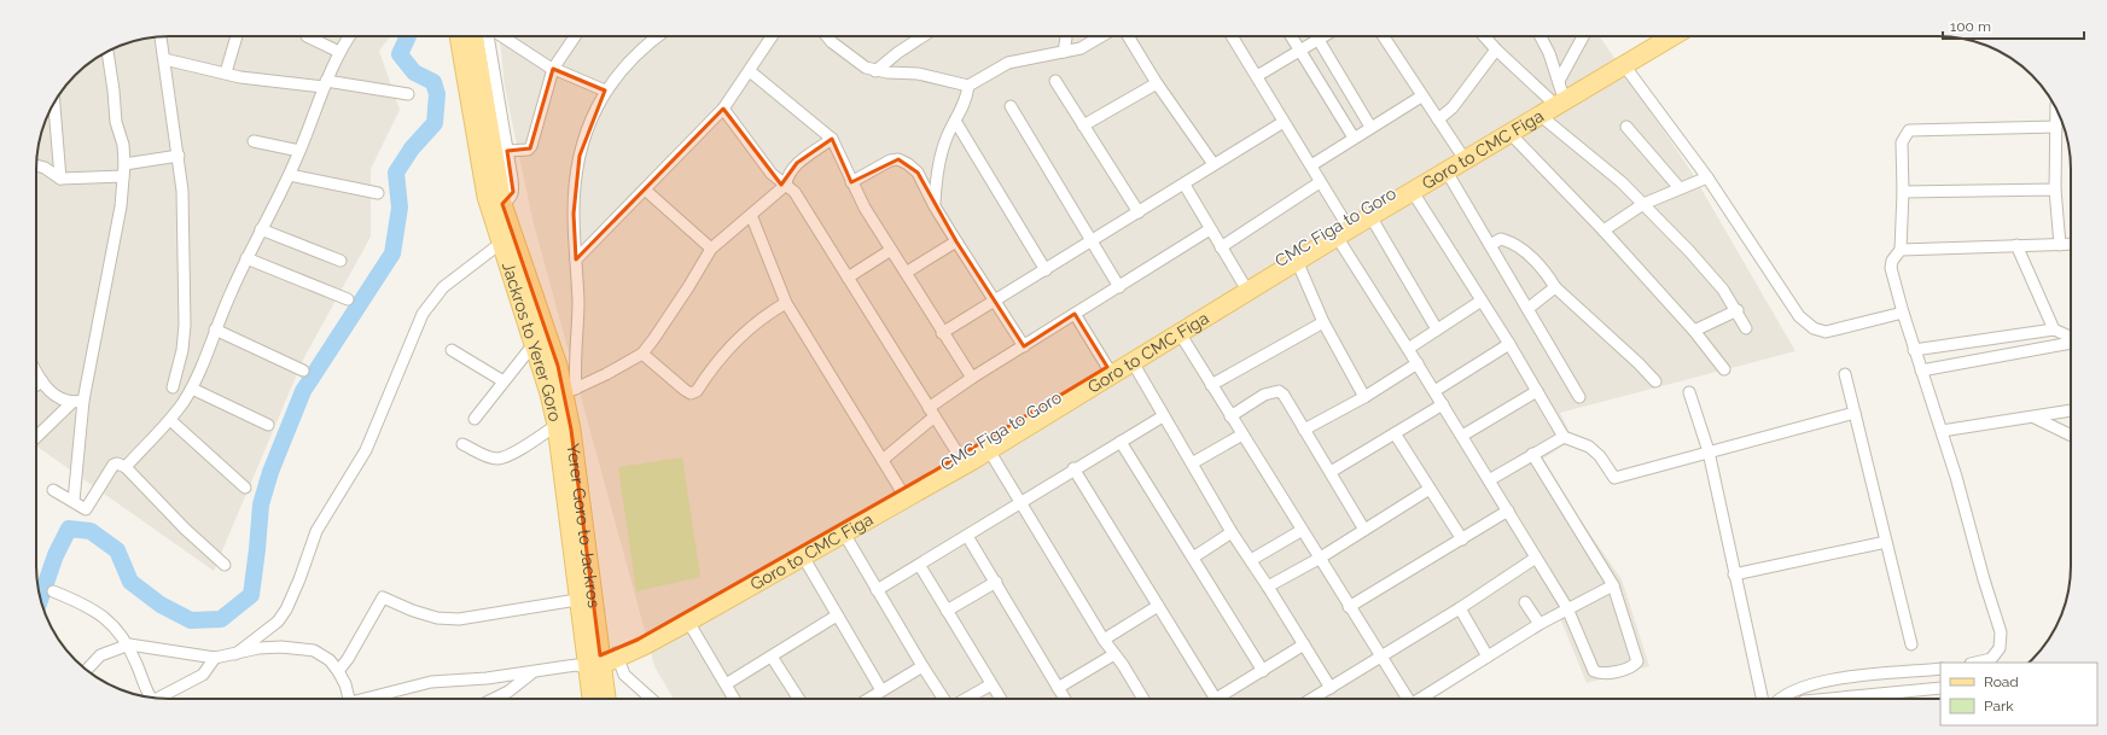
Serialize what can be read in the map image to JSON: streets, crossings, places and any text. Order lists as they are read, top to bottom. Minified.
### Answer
{"streets":{"main road":["Goro to CMC Figa","CMC Figa to Goro","Jackros to Yerer Goro","Yerer Goro to Jackros"]},"crossings":[["Goro to CMC Figa","CMC Figa to Goro"],["Goro to CMC Figa","Jackros to Yerer Goro"],["Goro to CMC Figa","Yerer Goro to Jackros"],["CMC Figa to Goro","Jackros to Yerer Goro"],["CMC Figa to Goro","Yerer Goro to Jackros"],["Jackros to Yerer Goro","Yerer Goro to Jackros"]],"legend":["Road","Park"],"scale_bar":"100 m"}
